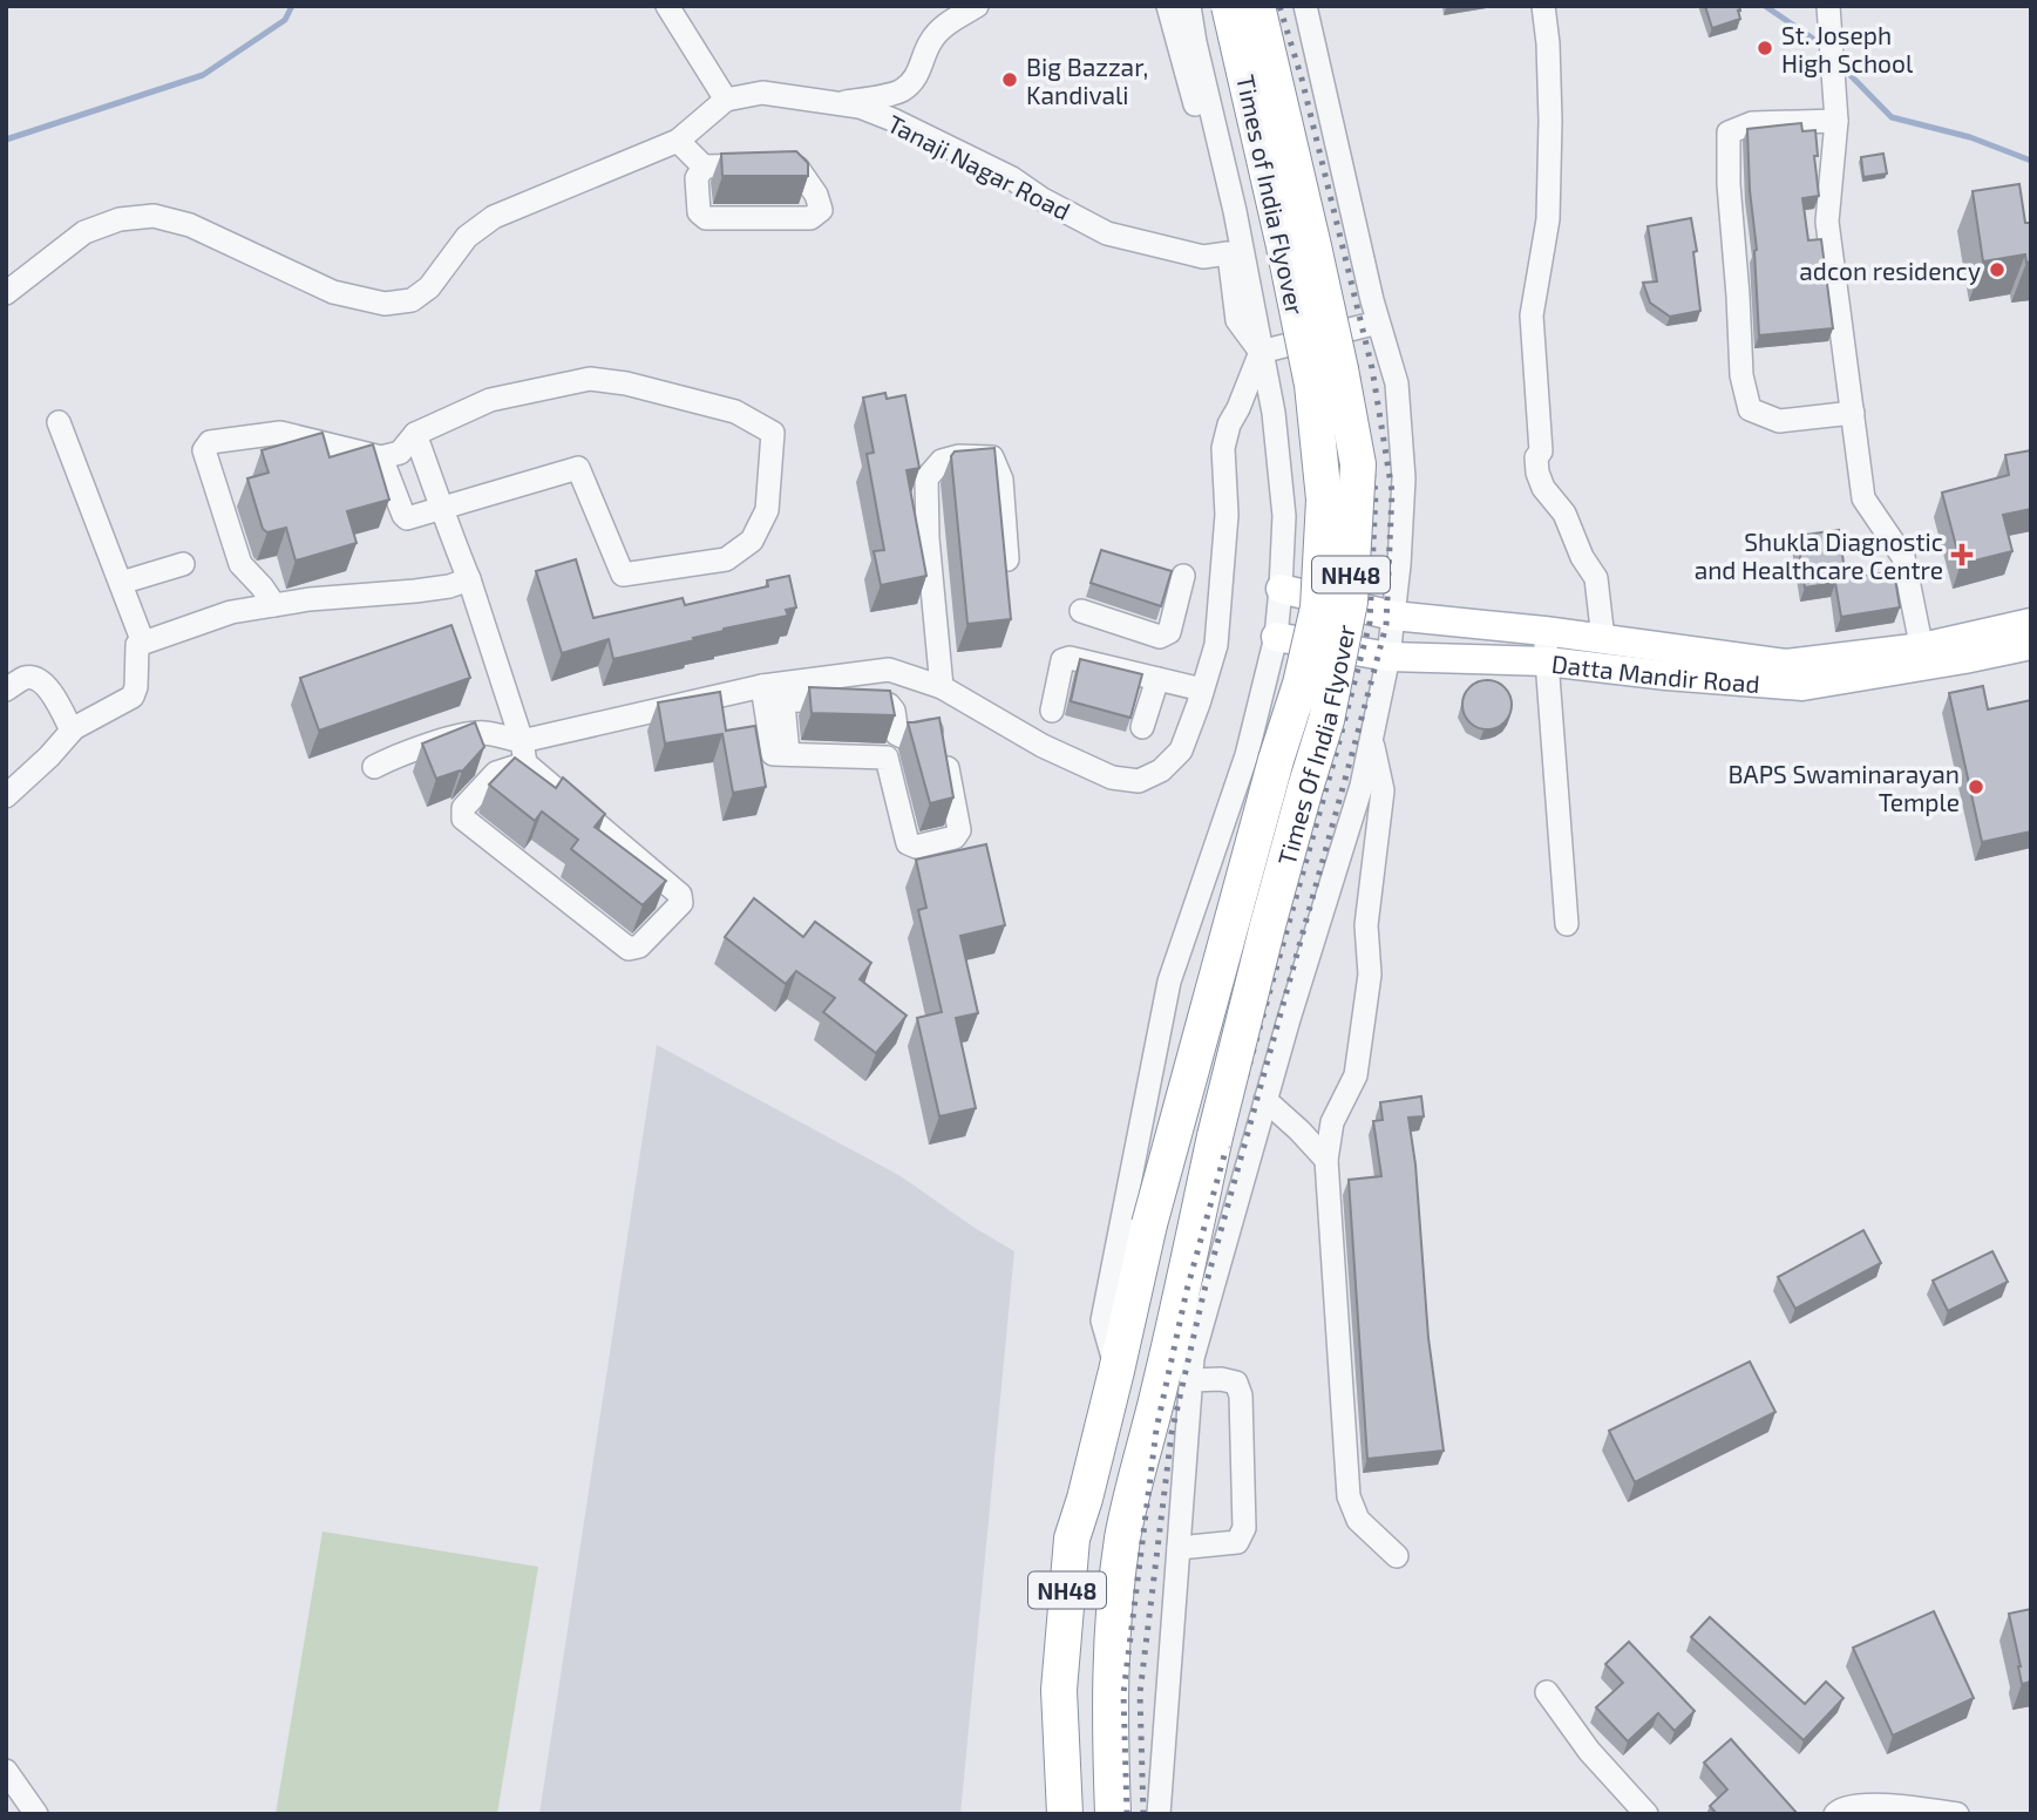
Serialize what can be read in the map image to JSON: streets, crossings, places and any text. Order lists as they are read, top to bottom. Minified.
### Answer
{"streets":{"highway":["Times of India Flyover","NH48","Times Of India Flyover"],"main road":["Datta Mandir Road"],"street":["Tanaji Nagar Road"]},"crossings":[["Times of India Flyover","Times Of India Flyover"],["NH48","Times Of India Flyover"]],"places":{"other":["St. Joseph High School","Big Bazzar, Kandivali","adcon residency","BAPS Swaminarayan Temple"],"health":["Shukla Diagnostic and Healthcare Centre"]}}
